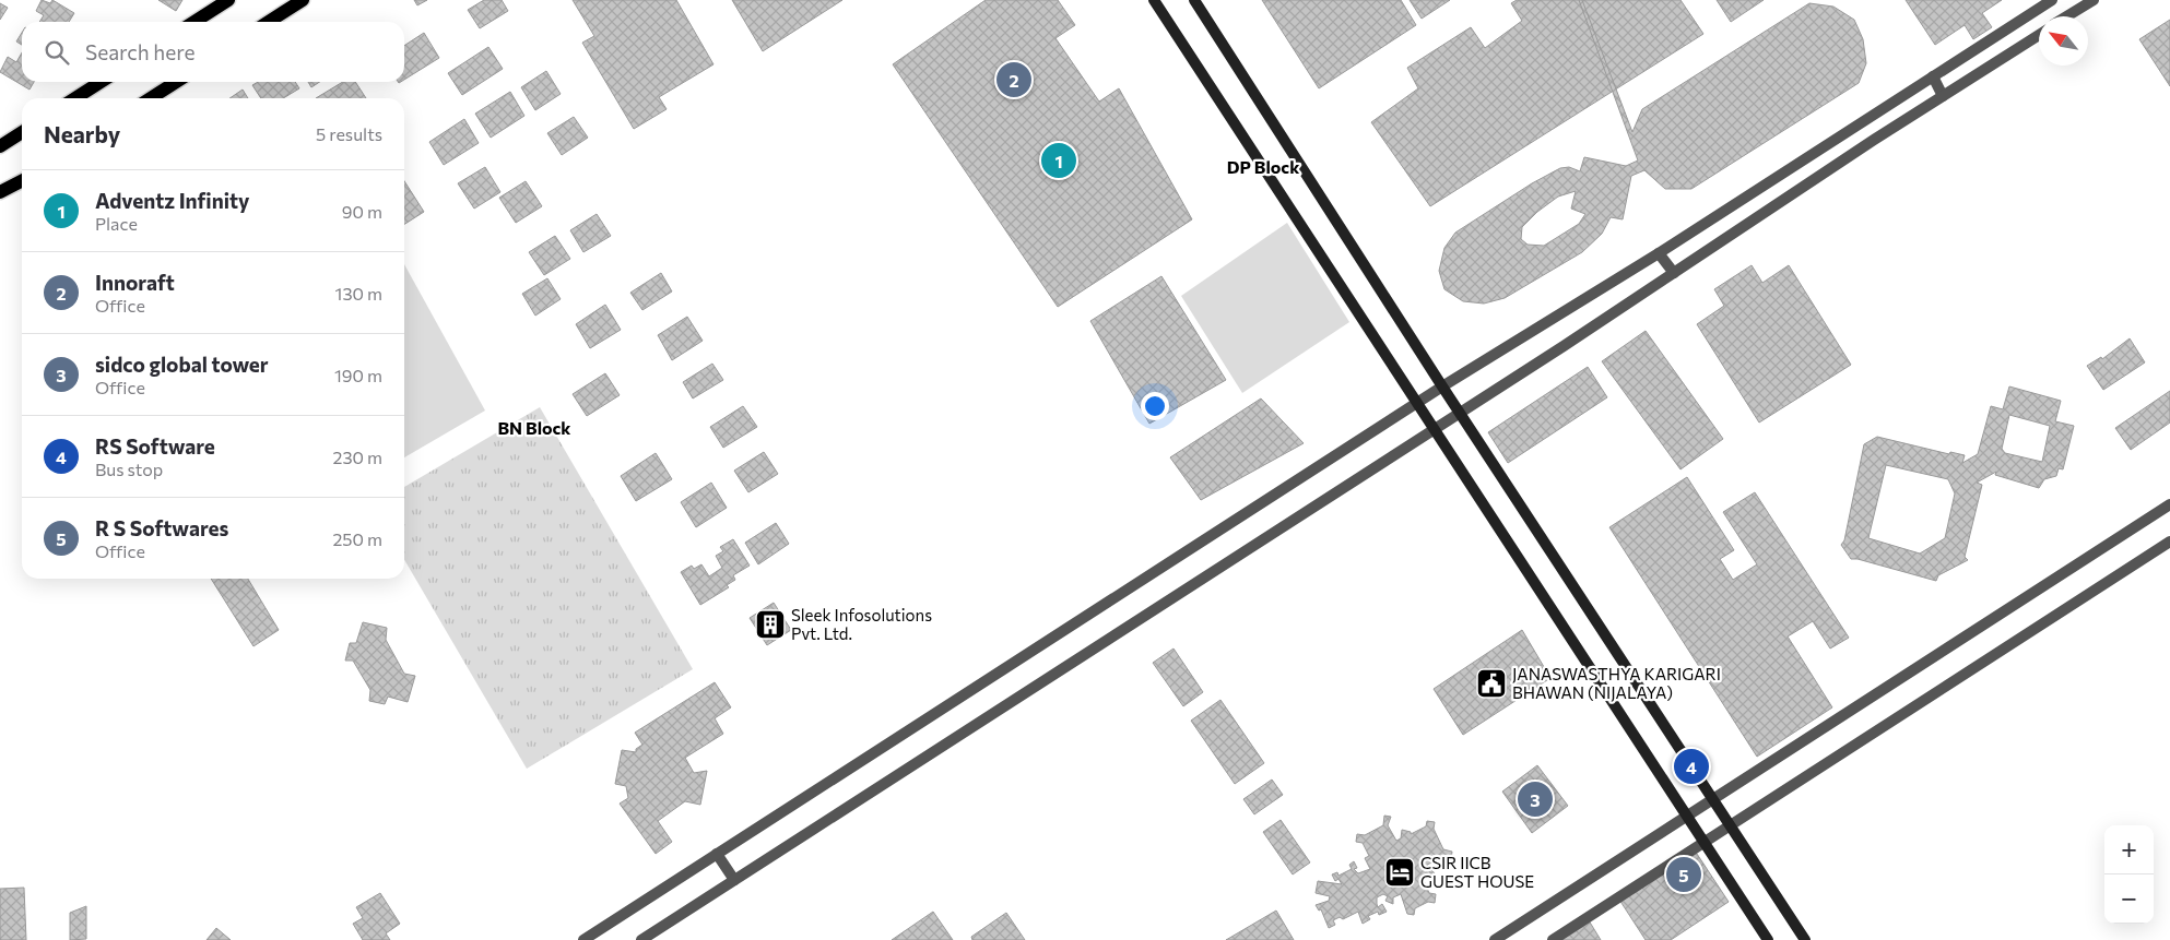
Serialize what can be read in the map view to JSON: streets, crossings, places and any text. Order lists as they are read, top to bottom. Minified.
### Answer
{"districts":["DP Block","BN Block"],"places":{"building":["Sleek Infosolutions Pvt. Ltd."],"public building":["JANASWASTHYA KARIGARI BHAWAN (NIJALAYA)"],"hotel":["CSIR IICB GUEST HOUSE"]},"north":"top left","page":{"search":"Search here","pins":["2","1","4","3","5"],"heading":["Nearby","5 results"],"list":[{"mark":"1","name":"Adventz Infinity","note":"Place","value":"90 m"},{"mark":"2","name":"Innoraft","note":"Office","value":"130 m"},{"mark":"3","name":"sidco global tower","note":"Office","value":"190 m"},{"mark":"4","name":"RS Software","note":"Bus stop","value":"230 m"},{"mark":"5","name":"R S Softwares","note":"Office","value":"250 m"}],"map_buttons":["+","−"]}}
